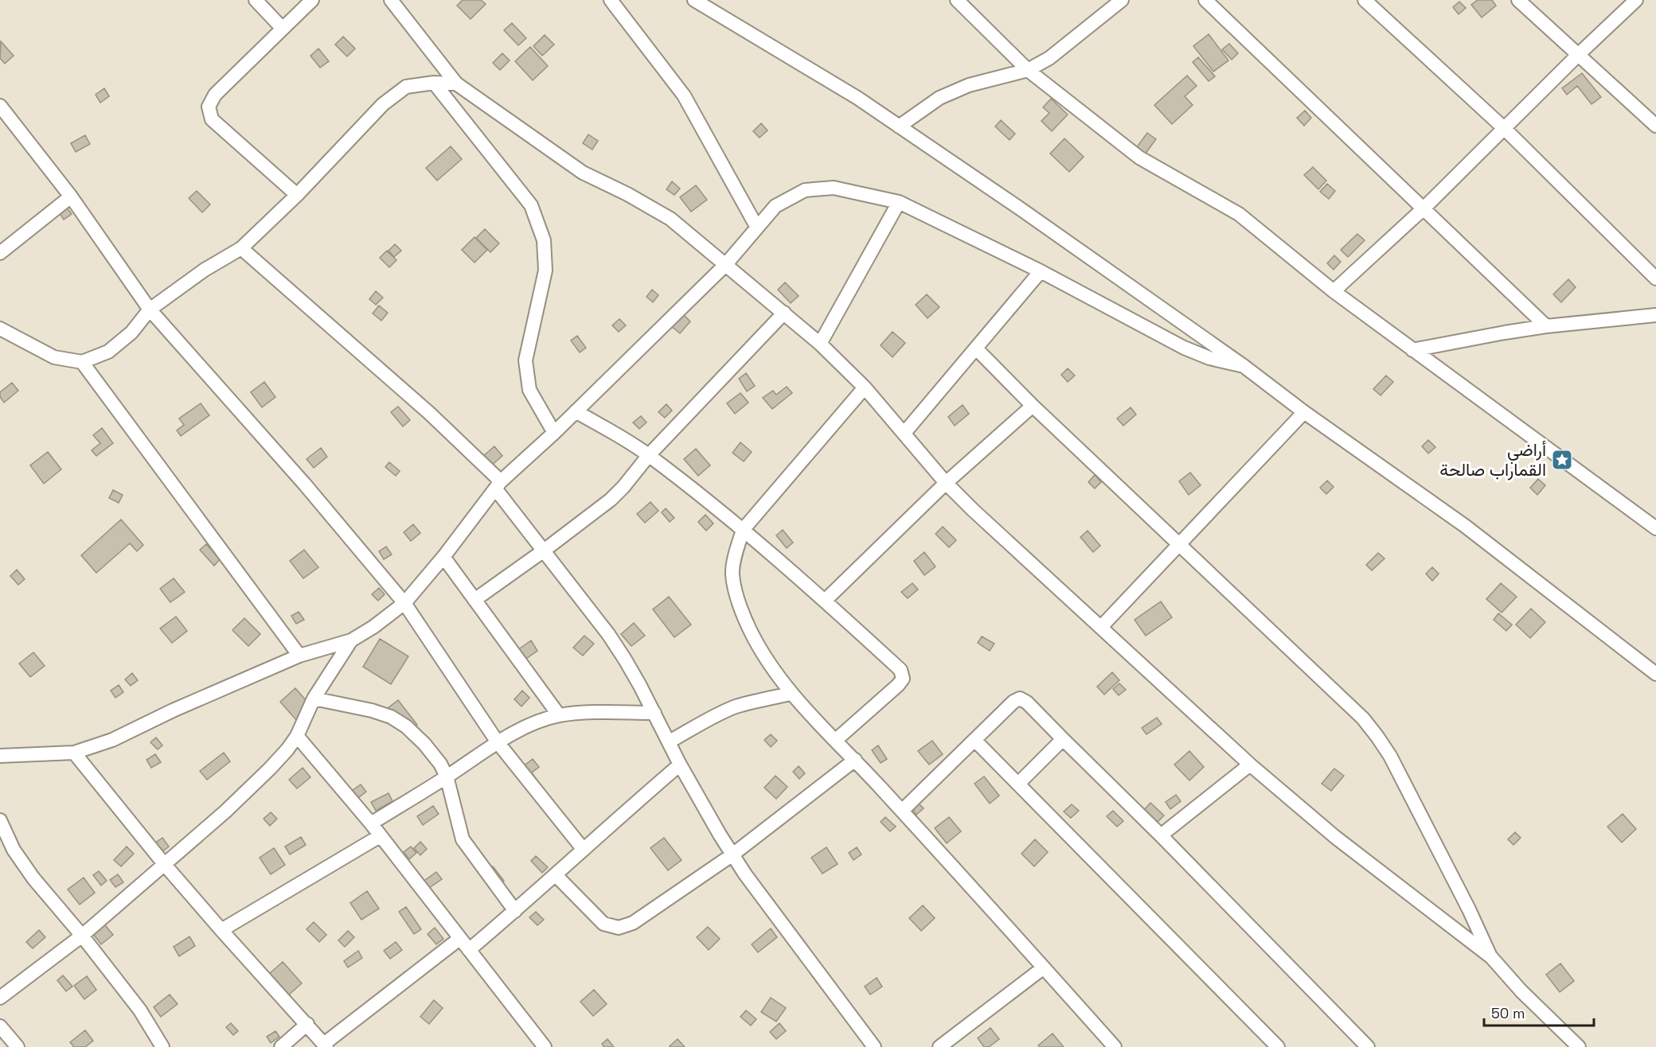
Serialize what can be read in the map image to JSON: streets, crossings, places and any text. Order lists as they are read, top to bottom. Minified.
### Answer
{"places":{"place":["أراضي القماراب صالحة"]},"scale_bar":"50 m"}
